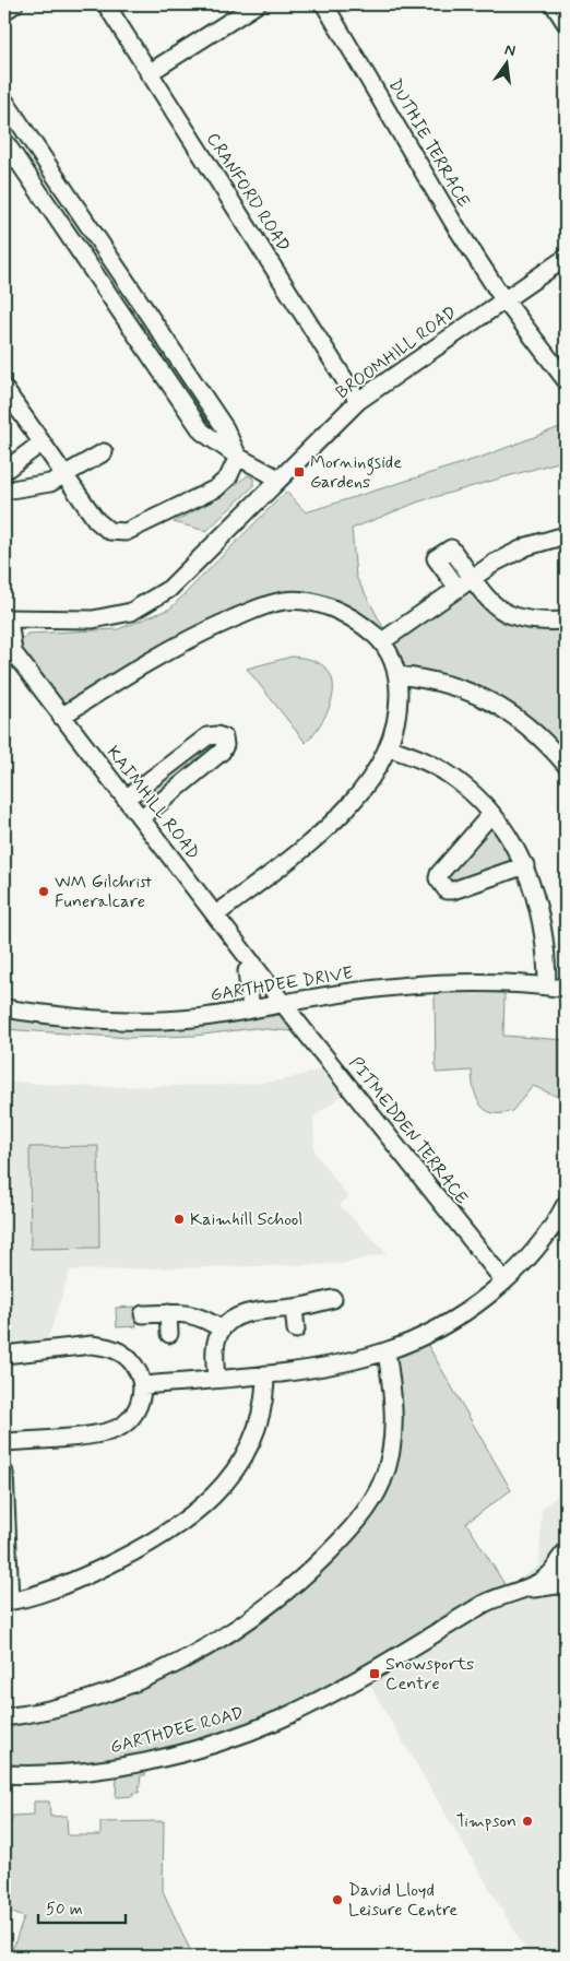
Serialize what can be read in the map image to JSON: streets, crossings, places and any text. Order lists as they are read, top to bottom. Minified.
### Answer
{"streets":{"street":["DUTHIE TERRACE","CRANFORD ROAD","BROOMHILL ROAD","KAIMHILL ROAD","GARTHDEE DRIVE","PITMEDDEN TERRACE","GARTHDEE ROAD"]},"crossings":[["DUTHIE TERRACE","BROOMHILL ROAD"],["CRANFORD ROAD","BROOMHILL ROAD"],["BROOMHILL ROAD","KAIMHILL ROAD"],["KAIMHILL ROAD","GARTHDEE DRIVE"],["KAIMHILL ROAD","PITMEDDEN TERRACE"],["GARTHDEE DRIVE","PITMEDDEN TERRACE"]],"places":{"transit":["Morningside Gardens","Snowsports Centre"],"other":["WM Gilchrist Funeralcare","Kaimhill School","Timpson","David Lloyd Leisure Centre"]},"scale_bar":"50 m","north":"top"}
